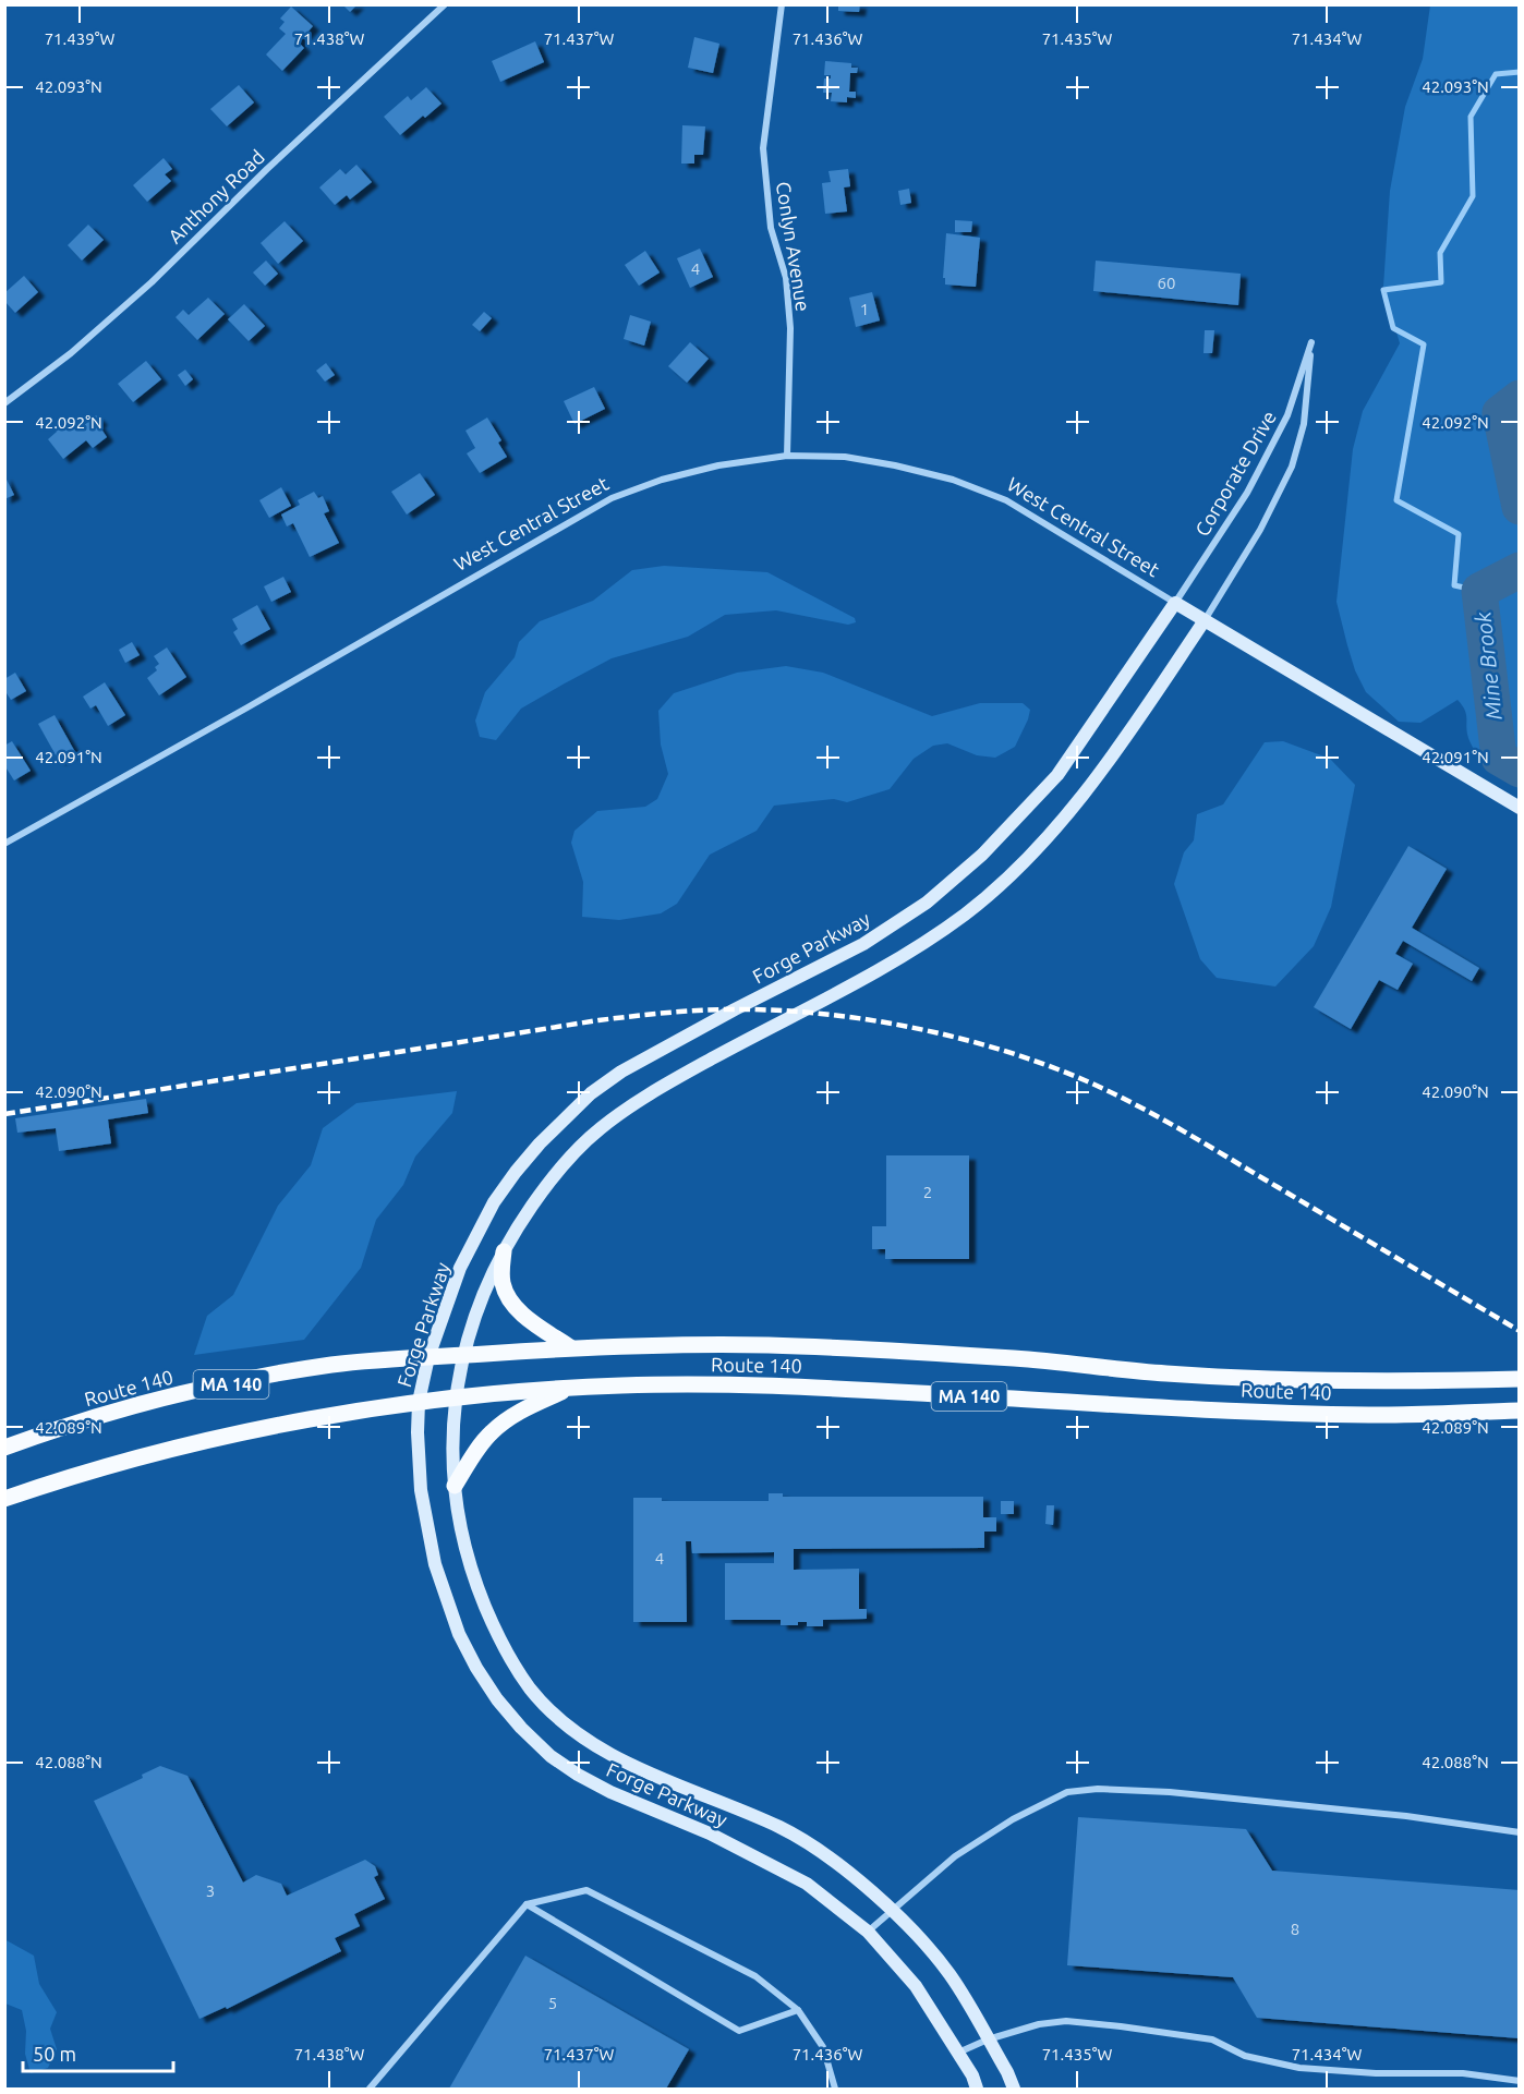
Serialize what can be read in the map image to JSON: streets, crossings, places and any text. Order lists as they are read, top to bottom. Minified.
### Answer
{"streets":{"main road":["Route 140","MA 140"],"street":["Anthony Road","Conlyn Avenue","Corporate Drive","West Central Street","Forge Parkway"]},"crossings":[["Conlyn Avenue","West Central Street"],["Corporate Drive","West Central Street"],["Corporate Drive","Forge Parkway"],["West Central Street","Forge Parkway"],["Forge Parkway","Route 140"]],"water":["Mine Brook"],"house_numbers":["4","60","1","2","4","3","8","5"],"scale_bar":"50 m","coordinates":["71.439°W","71.438°W","71.437°W","71.436°W","71.435°W","71.434°W","42.093°N","42.092°N","42.091°N","42.090°N","42.089°N","42.088°N"]}
